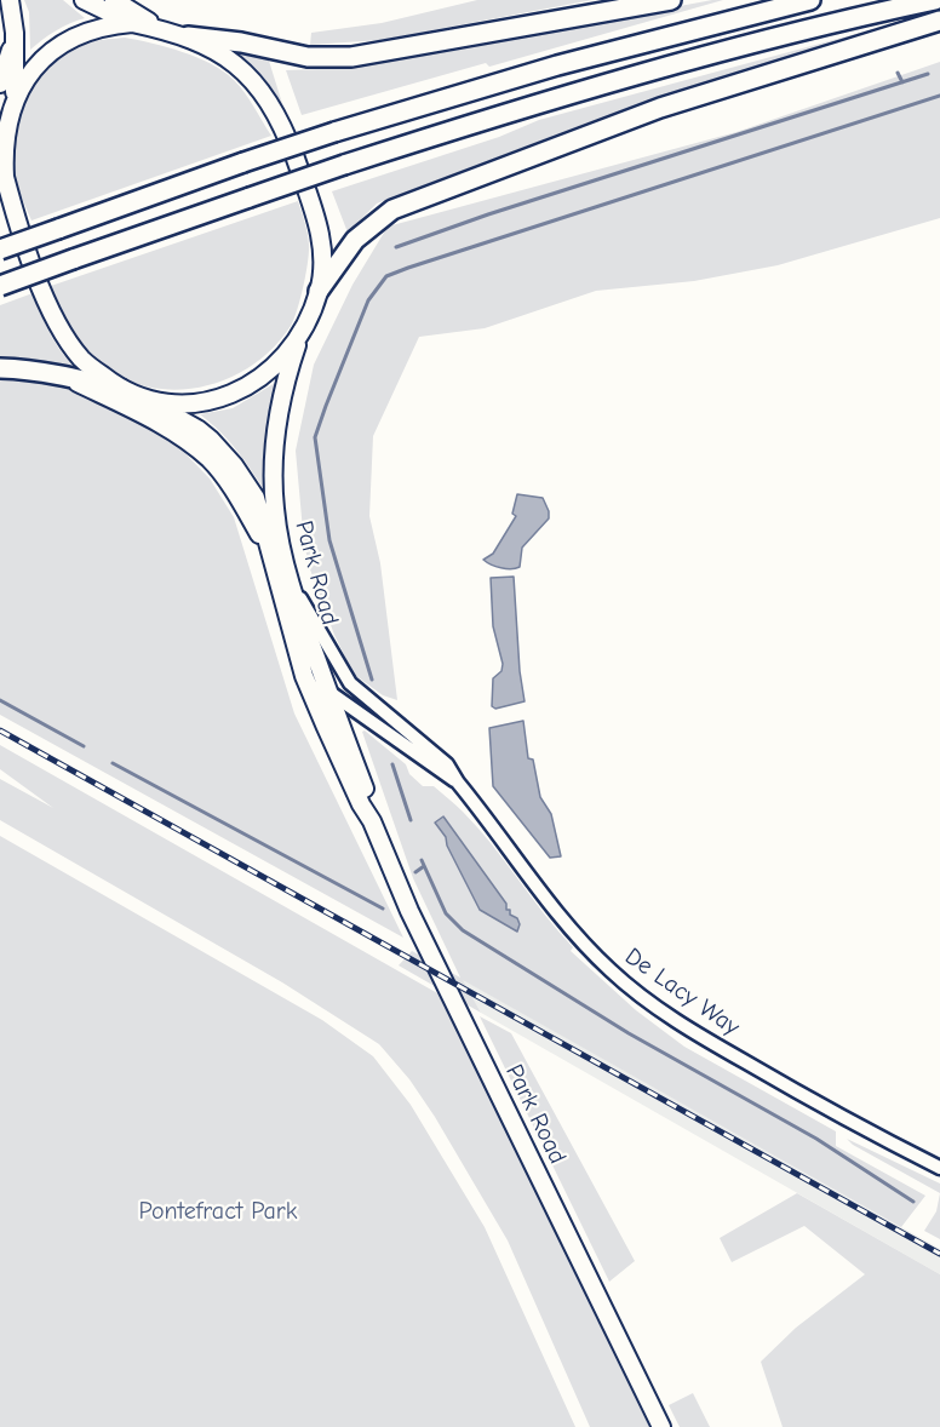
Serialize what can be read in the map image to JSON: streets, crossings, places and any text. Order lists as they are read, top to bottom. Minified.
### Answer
{"streets":{"main road":["Park Road"],"street":["De Lacy Way"]},"crossings":[["Park Road","De Lacy Way"]],"parks":["Pontefract Park"]}
